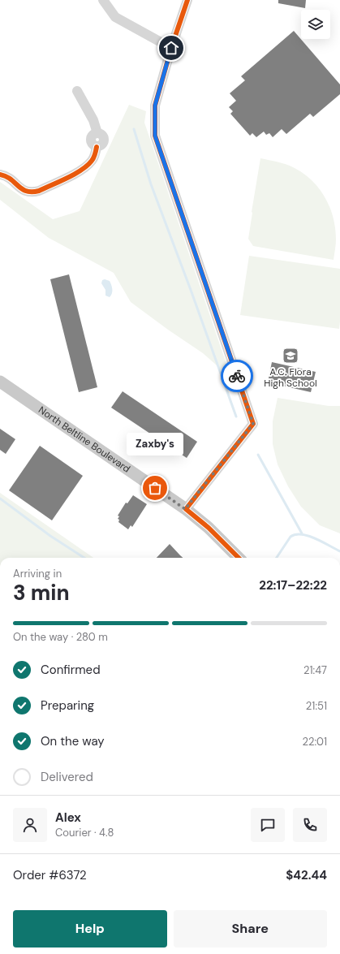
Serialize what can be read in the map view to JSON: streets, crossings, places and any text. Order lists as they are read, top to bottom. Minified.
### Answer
{"streets":{"main road":["North Beltline Boulevard"]},"places":{"school or university":["A.C. Flora High School"],"other":["Zaxby's"]},"page":{"bubble":"Zaxby's","heading":["3 min","Arriving in","22:17–22:22"],"panel":["Alex","Courier · 4.8","Order #6372","$42.44"],"bar":"On the way · 280 m","list":[["Confirmed","21:47"],["Preparing","21:51"],["On the way","22:01"],"Delivered"],"buttons":["Help","Share"]}}
